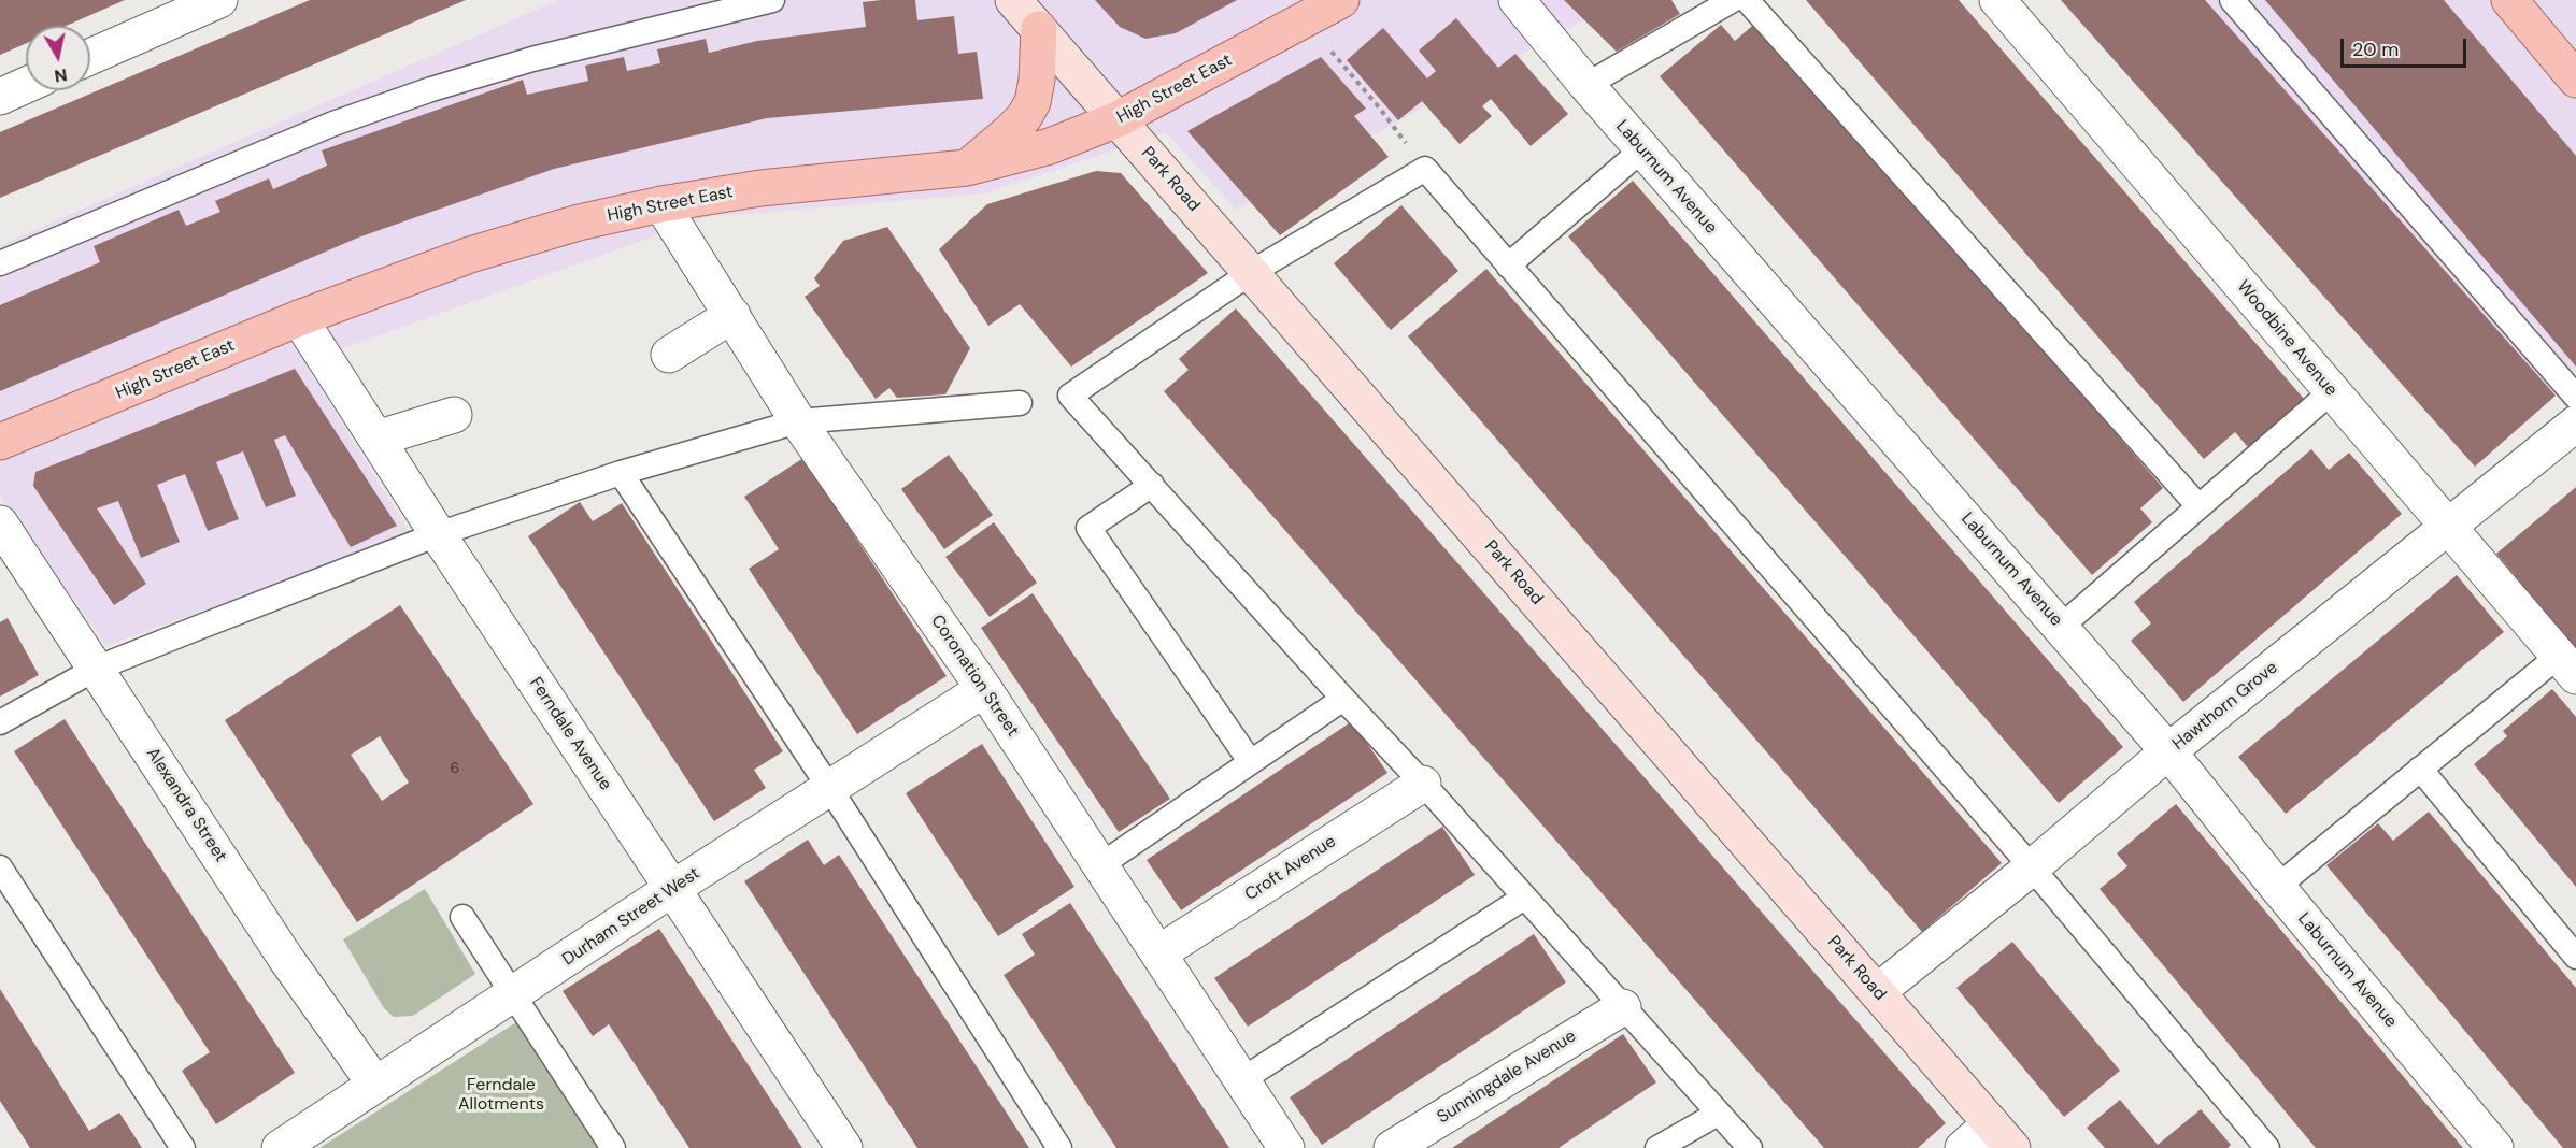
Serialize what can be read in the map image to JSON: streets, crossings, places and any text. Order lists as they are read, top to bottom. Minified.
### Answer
{"streets":{"main road":["High Street East"],"street":["Laburnum Avenue","Park Road","Woodbine Avenue","Coronation Street","Hawthorn Grove","Ferndale Avenue","Alexandra Street","Croft Avenue","Durham Street West","Sunningdale Avenue"]},"crossings":[["High Street East","Park Road"],["High Street East","Coronation Street"],["High Street East","Ferndale Avenue"],["Laburnum Avenue","Hawthorn Grove"],["Park Road","Hawthorn Grove"],["Woodbine Avenue","Hawthorn Grove"],["Coronation Street","Croft Avenue"],["Coronation Street","Durham Street West"],["Ferndale Avenue","Durham Street West"],["Alexandra Street","Durham Street West"]],"parks":["Ferndale Allotments"],"house_numbers":["6"],"scale_bar":"20 m","north":"bottom"}
